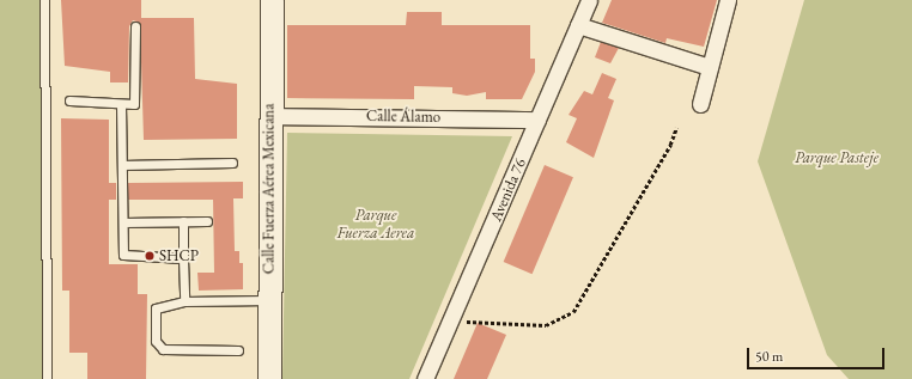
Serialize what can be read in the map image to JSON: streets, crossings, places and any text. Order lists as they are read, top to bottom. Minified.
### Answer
{"streets":{"main road":["Calle Fuerza Aérea Mexicana"],"street":["Calle Álamo","Avenida 76"]},"crossings":[["Calle Álamo","Calle Fuerza Aérea Mexicana"],["Calle Álamo","Avenida 76"]],"parks":["Parque Pasteje","Parque Fuerza Aerea"],"places":["SHCP"],"scale_bar":"50 m"}
